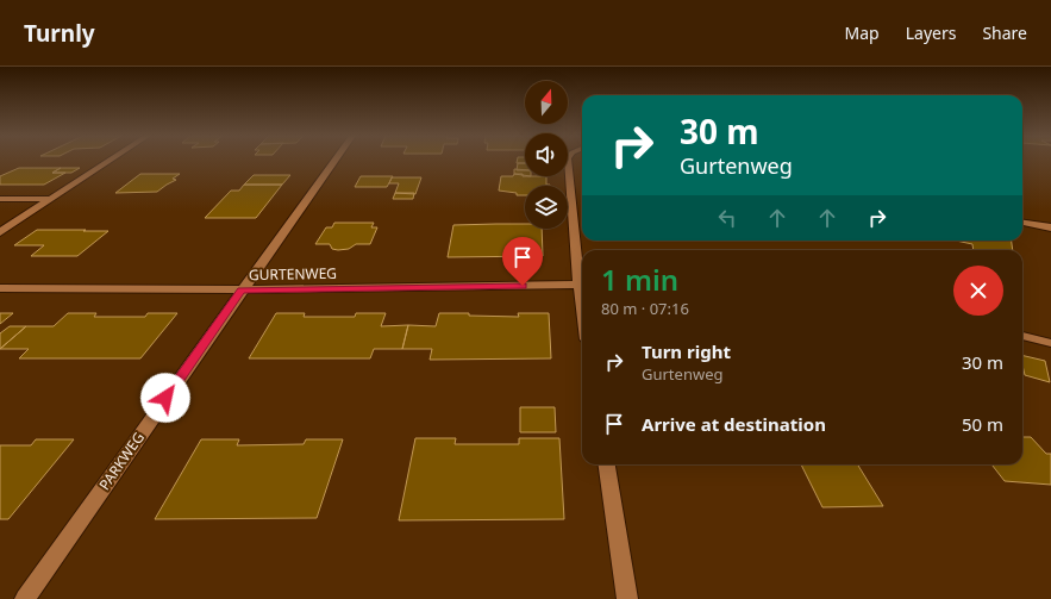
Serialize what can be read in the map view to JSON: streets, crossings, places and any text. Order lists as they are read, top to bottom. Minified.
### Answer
{"streets":{"street":["GURTENWEG","PARKWEG"]},"crossings":[["GURTENWEG","PARKWEG"]],"north":"top","page":{"header":"Turnly","nav":["Map","Layers","Share"],"turn":["30 m","Gurtenweg"],"heading":["1 min","80 m · 07:16"],"list":[{"name":"Turn right","note":"Gurtenweg","value":"30 m"},{"name":"Arrive at destination","value":"50 m"}]}}
